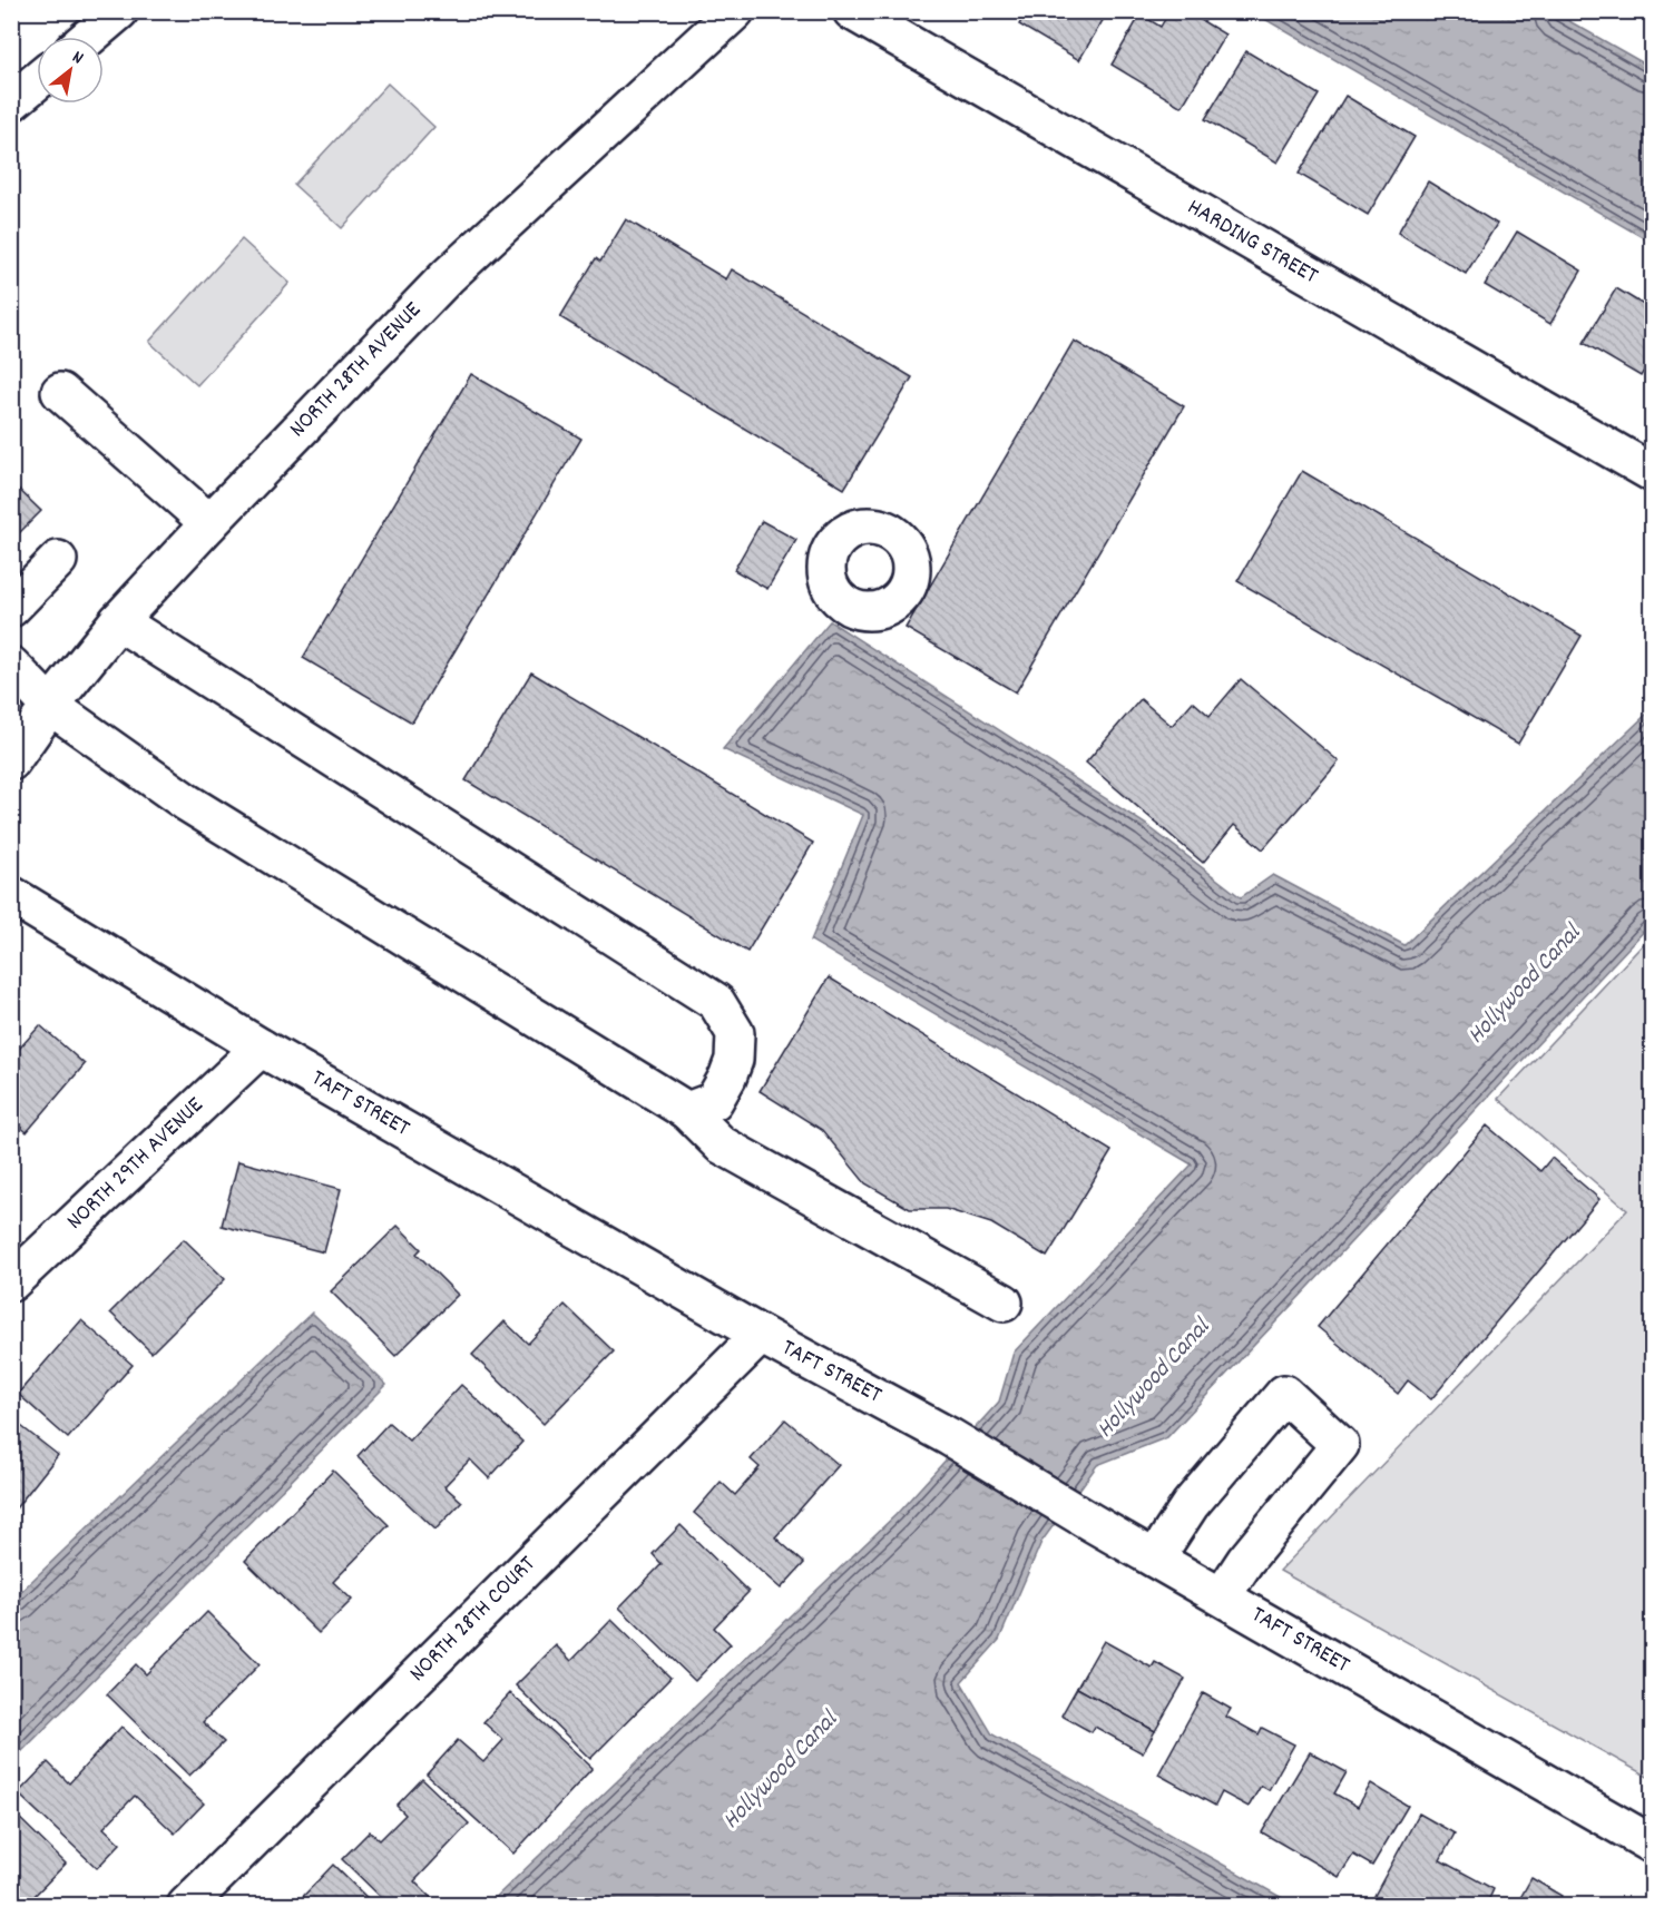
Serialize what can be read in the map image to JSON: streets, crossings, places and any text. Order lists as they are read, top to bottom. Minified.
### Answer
{"streets":{"main road":["HARDING STREET","NORTH 28TH AVENUE","TAFT STREET","NORTH 29TH AVENUE","NORTH 28TH COURT"]},"crossings":[["TAFT STREET","NORTH 29TH AVENUE"],["TAFT STREET","NORTH 28TH COURT"]],"water":["Hollywood Canal"],"north":"top right"}
